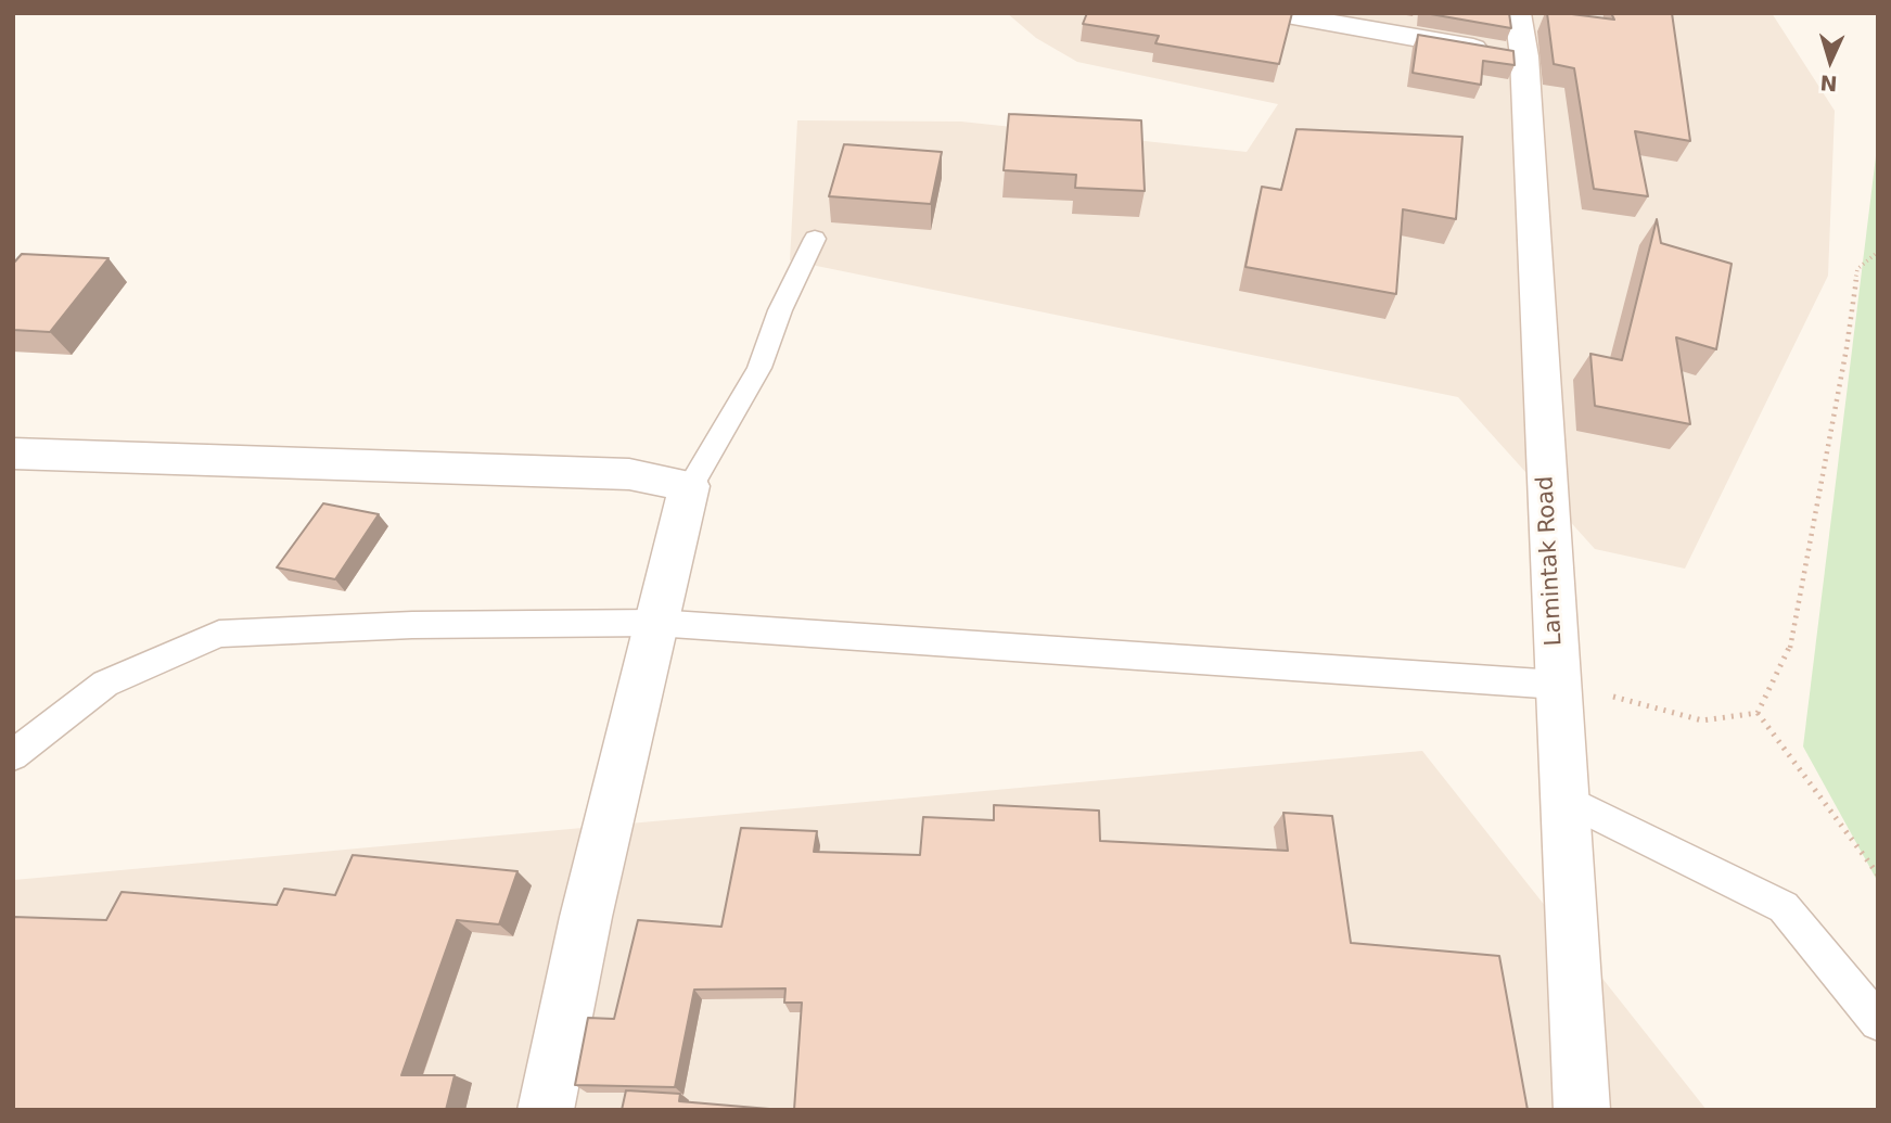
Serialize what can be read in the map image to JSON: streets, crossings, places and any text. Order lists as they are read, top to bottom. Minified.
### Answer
{"streets":{"street":["Lamintak Road"]},"north":"bottom"}
